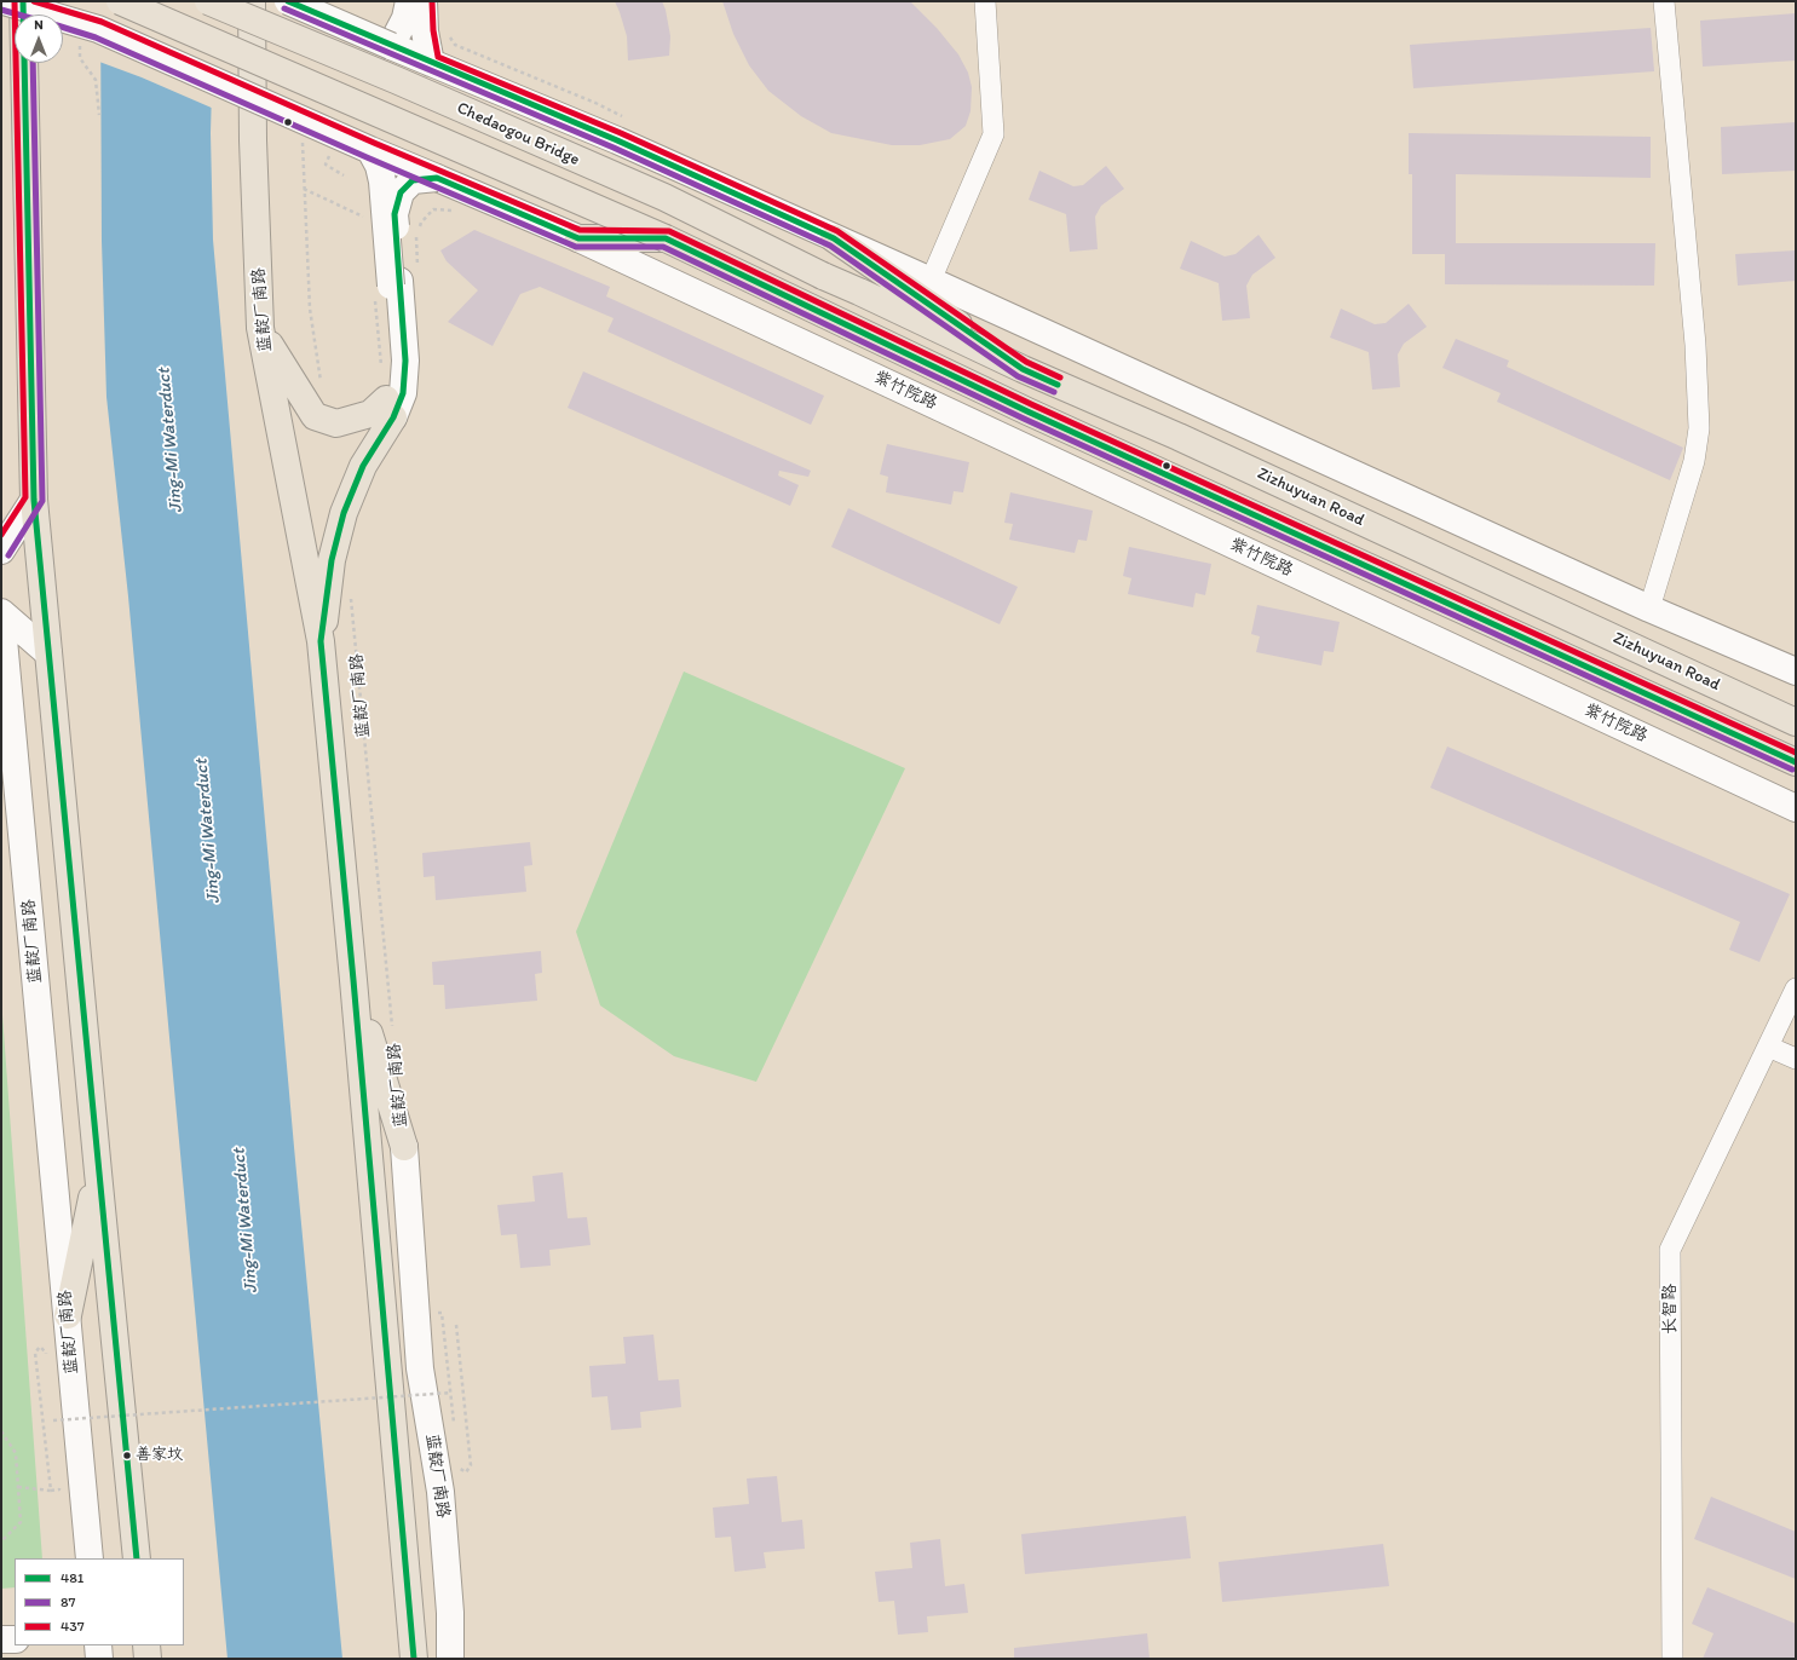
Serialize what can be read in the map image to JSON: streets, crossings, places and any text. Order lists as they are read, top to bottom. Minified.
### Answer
{"streets":{"highway":["Chedaogou Bridge","蓝靛厂南路","Zizhuyuan Road"],"street":["紫竹院路","长智路"]},"crossings":[["Chedaogou Bridge","Zizhuyuan Road"]],"water":["Jing-Mi Waterduct"],"places":["善家坟"],"lines":["transit line 481","transit line 437","transit line 87"],"legend":["481","87","437"],"north":"top"}
